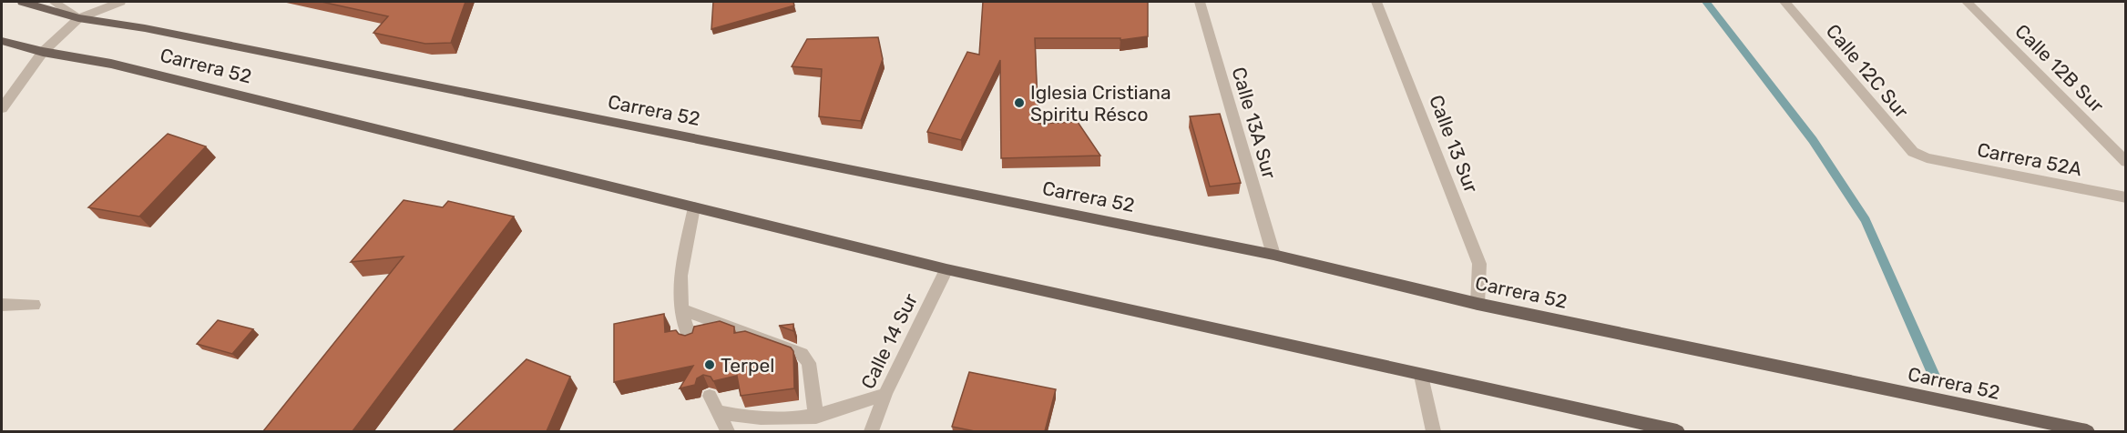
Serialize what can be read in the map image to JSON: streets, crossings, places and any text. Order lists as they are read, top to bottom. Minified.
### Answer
{"streets":{"main road":["Carrera 52"],"street":["Calle 12B Sur","Calle 12C Sur","Calle 13A Sur","Calle 13 Sur","Carrera 52A","Calle 14 Sur"]},"crossings":[["Carrera 52","Calle 13A Sur"],["Carrera 52","Calle 13 Sur"],["Carrera 52","Calle 14 Sur"],["Calle 12C Sur","Carrera 52A"]],"places":["Iglesia Cristiana Spiritu Résco","Terpel"]}
